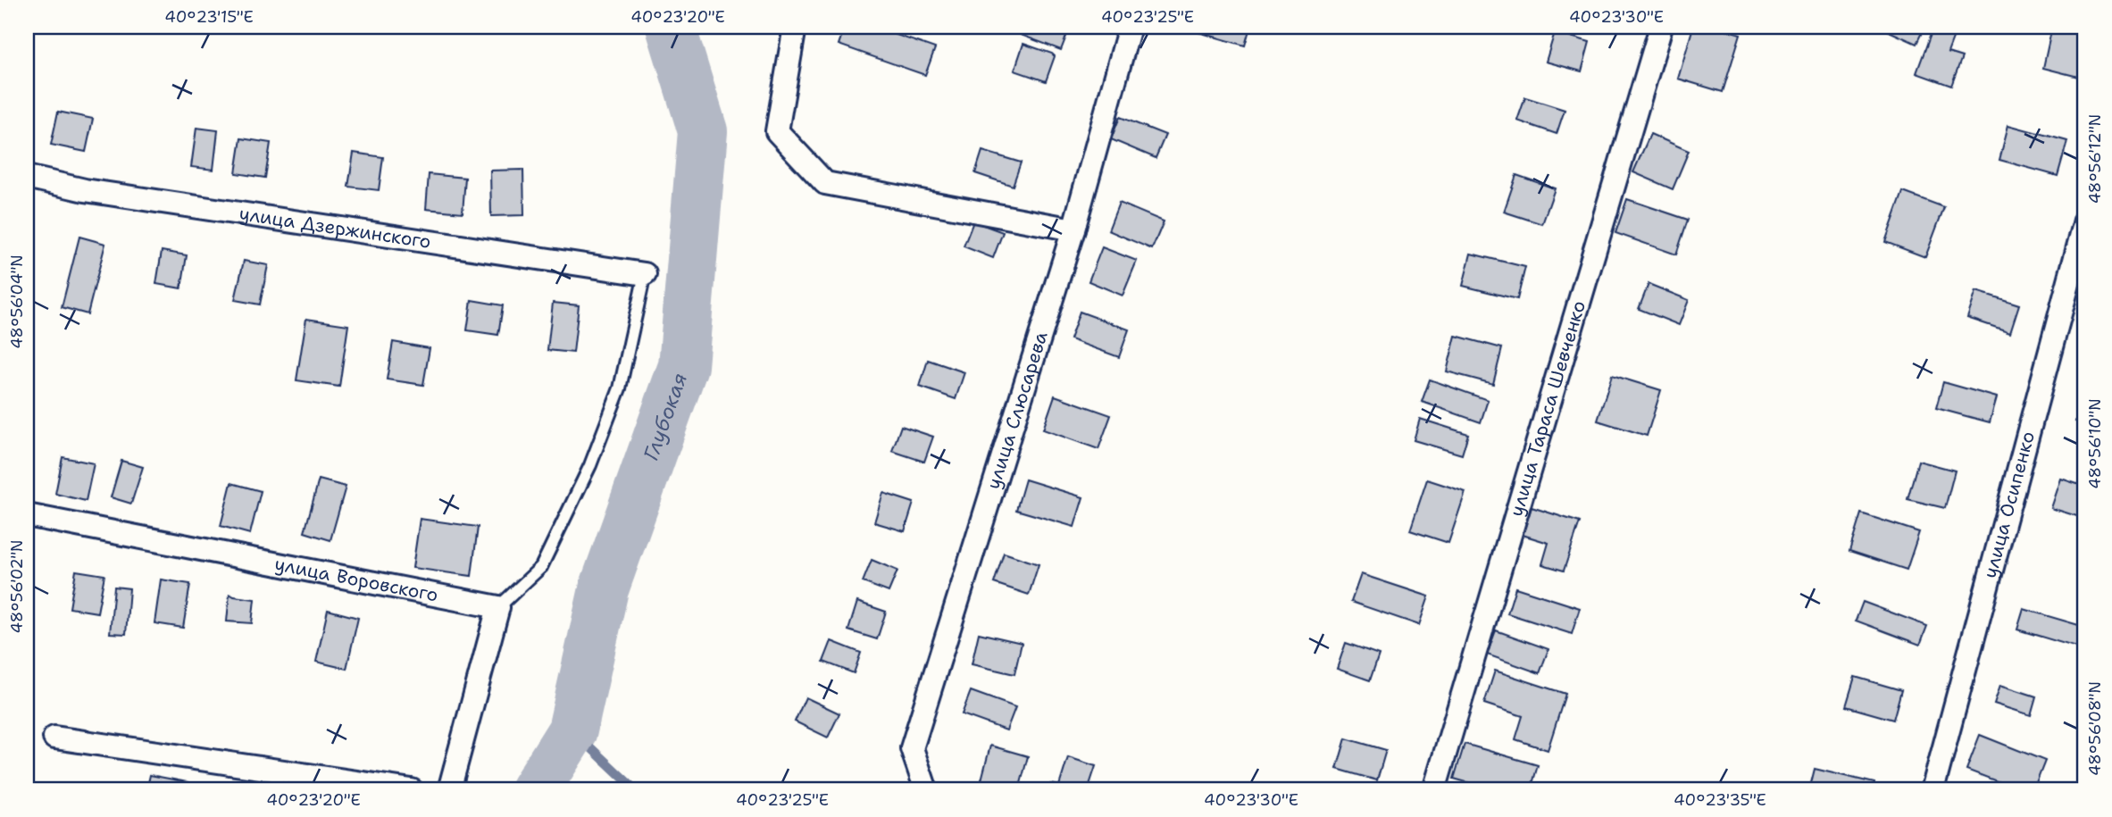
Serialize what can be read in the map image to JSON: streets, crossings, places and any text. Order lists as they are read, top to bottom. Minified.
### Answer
{"streets":{"street":["улица Дзержинского","улица Тараса Шевченко","улица Слюсарева","улица Осипенко","улица Воровского"]},"water":["Глубокая"],"coordinates":["40°23'15\"E","40°23'20\"E","40°23'25\"E","40°23'30\"E","48°56'12\"N","48°56'04\"N","48°56'10\"N","48°56'02\"N","48°56'08\"N","40°23'35\"E"]}
